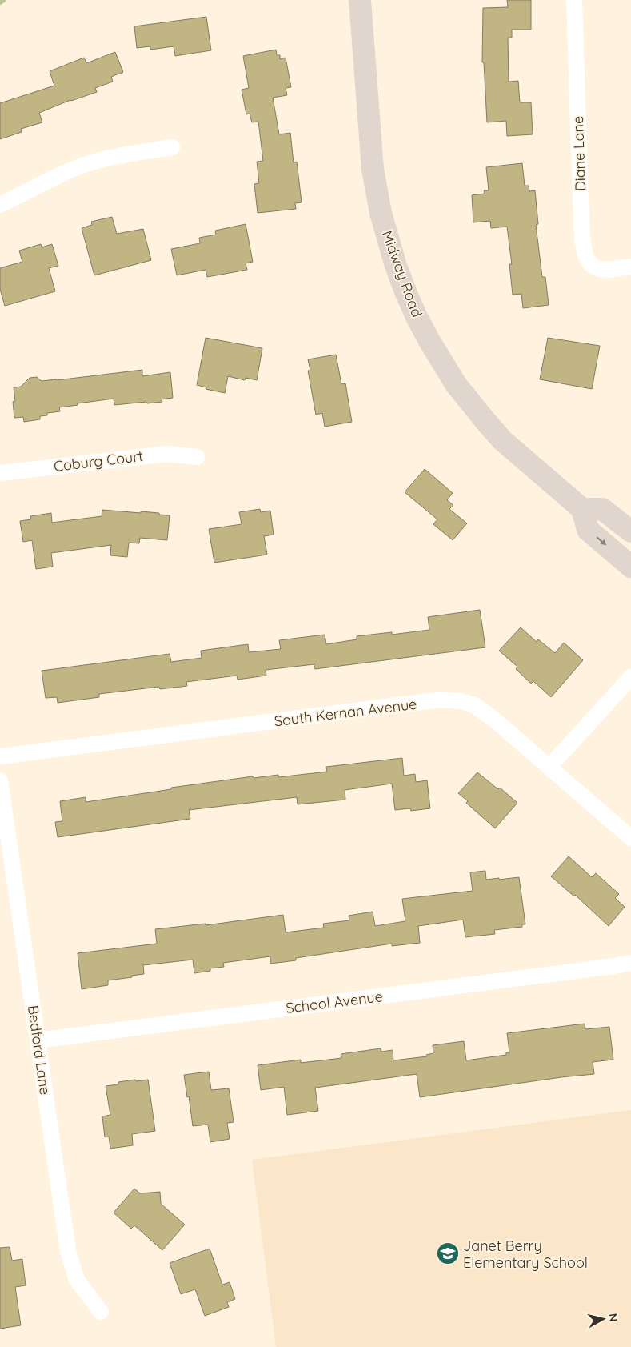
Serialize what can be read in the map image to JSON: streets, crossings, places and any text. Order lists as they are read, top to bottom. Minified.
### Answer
{"streets":{"main road":["Midway Road"],"street":["Diane Lane","Coburg Court","South Kernan Avenue","School Avenue","Bedford Lane"]},"crossings":[["School Avenue","Bedford Lane"]],"places":{"school or university":["Janet Berry Elementary School"]},"north":"right"}
